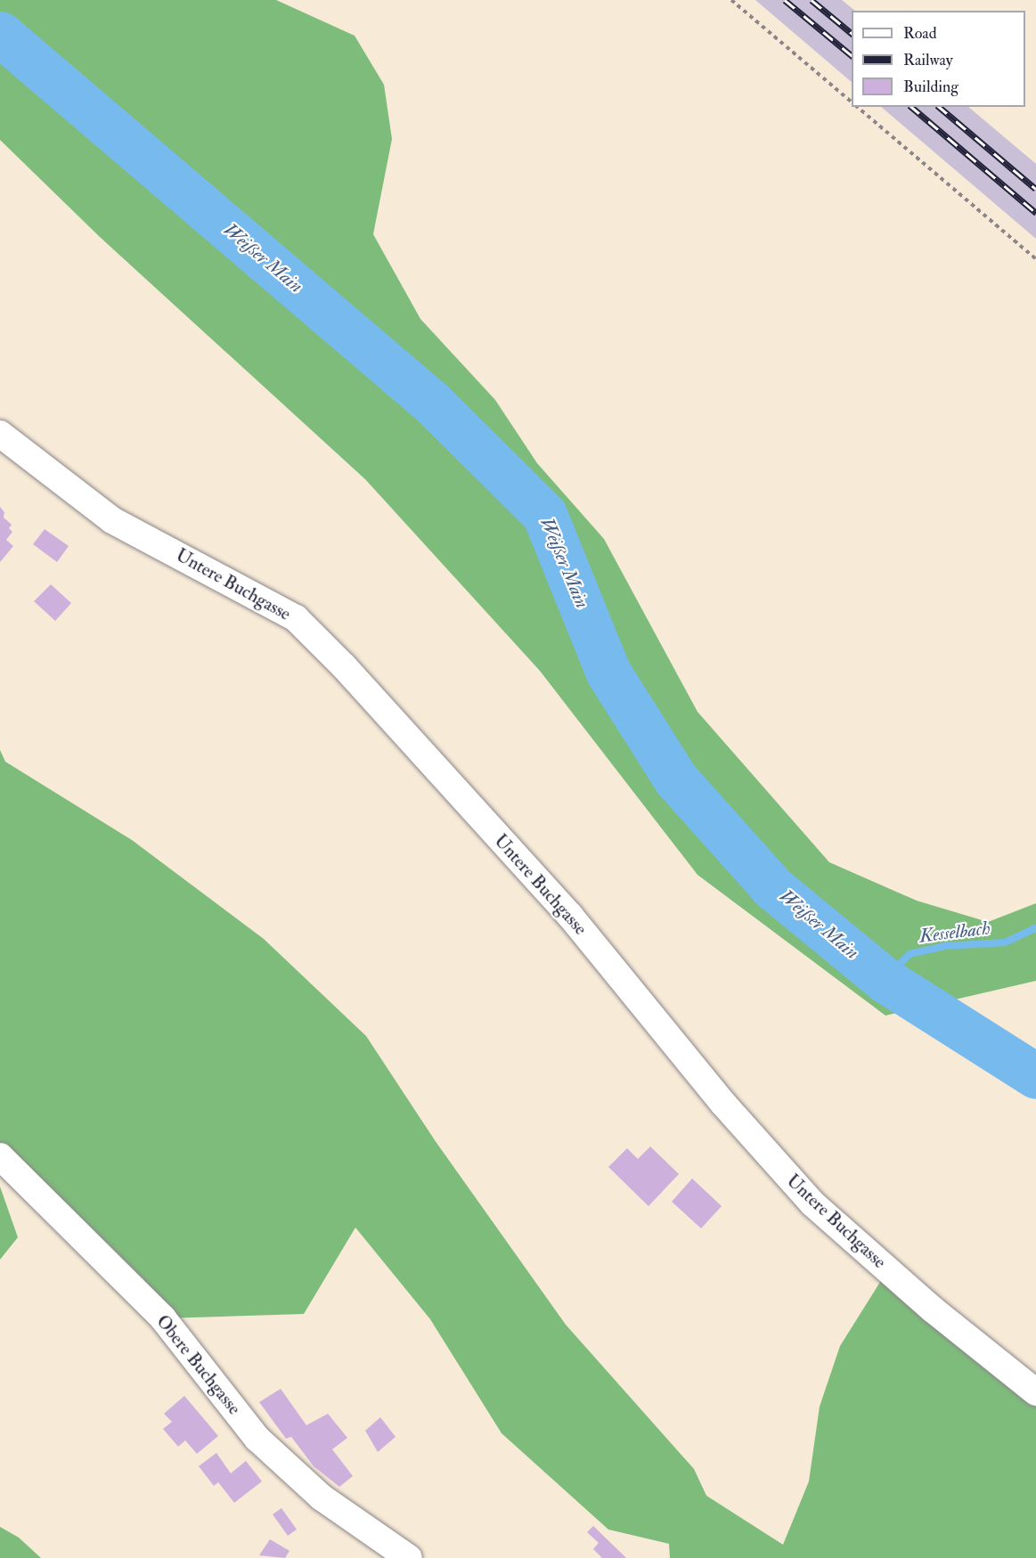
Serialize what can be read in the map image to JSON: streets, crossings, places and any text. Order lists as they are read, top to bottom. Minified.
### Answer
{"streets":{"street":["Untere Buchgasse","Obere Buchgasse"]},"water":["Weißer Main","Kesselbach"],"legend":["Road","Railway","Building"]}
